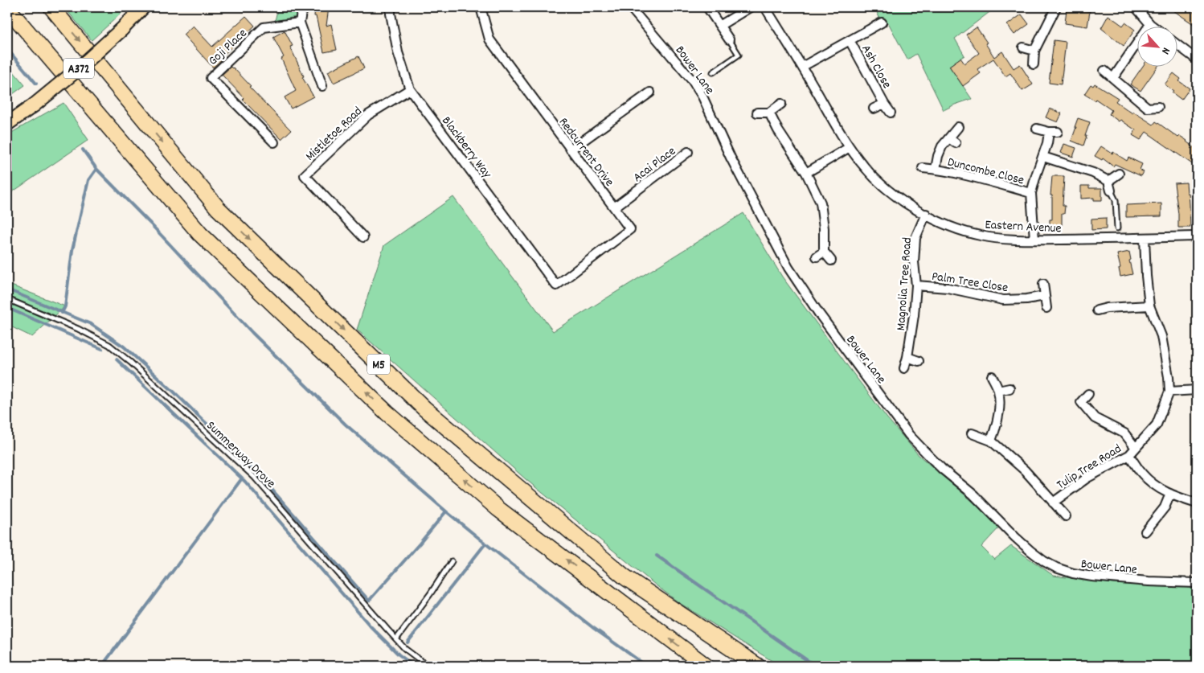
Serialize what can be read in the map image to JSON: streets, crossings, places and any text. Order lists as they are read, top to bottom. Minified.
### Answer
{"streets":{"highway":["M5"],"main road":["A372"],"street":["Goji Place","Ash Close","Bower Lane","Mistletoe Road","Blackberry Way","Redcurrent Drive","Acai Place","Duncombe Close","Eastern Avenue","Palm Tree Close","Magnolia Tree Road","Tulip Tree Road"],"lane":["Summerway Drove"]},"crossings":[["Ash Close","Eastern Avenue"],["Mistletoe Road","Blackberry Way"],["Blackberry Way","Redcurrent Drive"],["Redcurrent Drive","Acai Place"],["Eastern Avenue","Magnolia Tree Road"],["Eastern Avenue","Tulip Tree Road"],["Palm Tree Close","Magnolia Tree Road"]],"north":"bottom right"}
